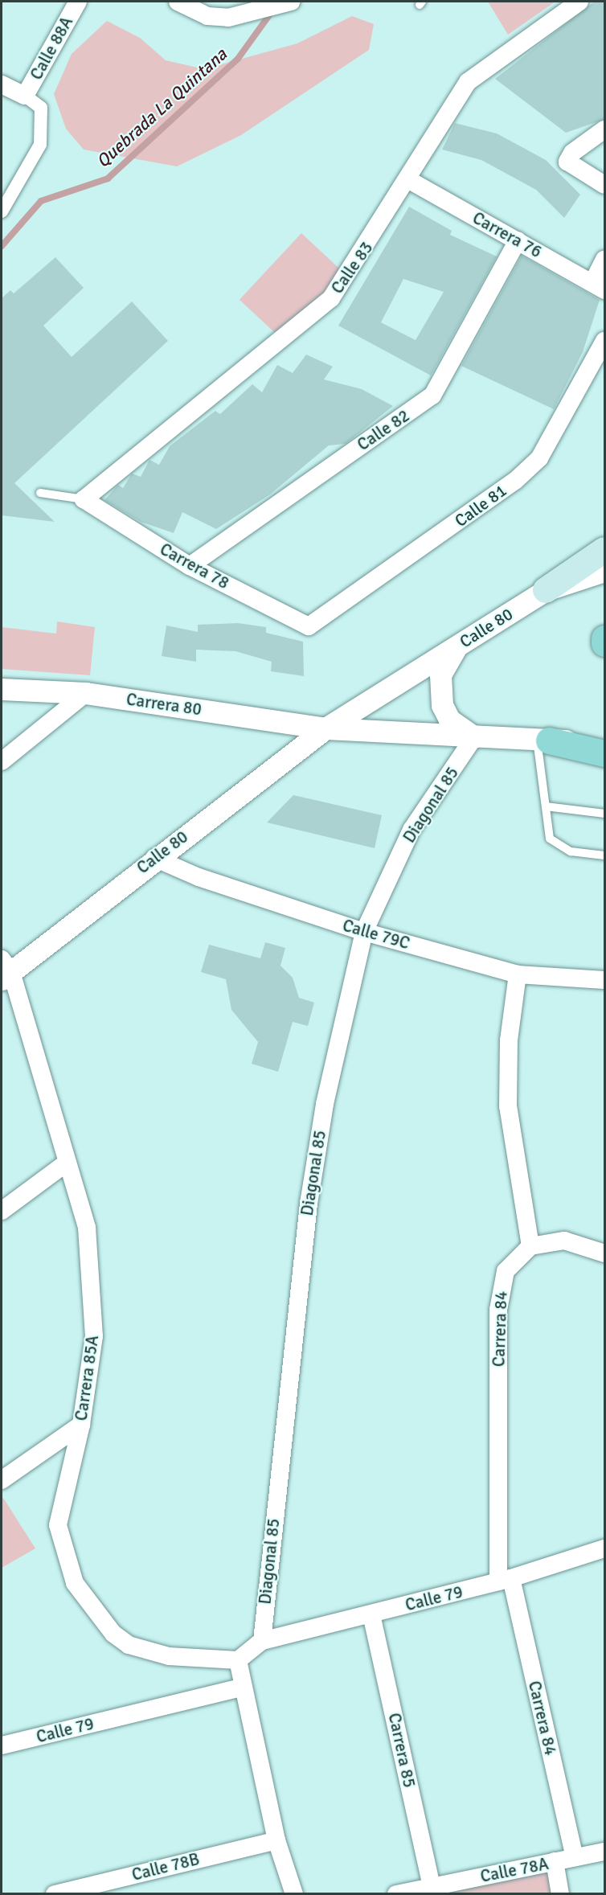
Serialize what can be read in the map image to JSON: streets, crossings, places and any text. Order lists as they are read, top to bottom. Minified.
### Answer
{"streets":{"street":["Calle 88A","Carrera 76","Calle 83","Calle 82","Calle 81","Carrera 78","Calle 80","Carrera 80","Diagonal 85","Calle 79C","Carrera 84","Carrera 85A","Calle 79","Carrera 85","Calle 78B","Calle 78A"]},"crossings":[["Carrera 76","Calle 83"],["Carrera 76","Calle 82"],["Calle 83","Carrera 78"],["Calle 82","Carrera 78"],["Calle 81","Carrera 78"],["Calle 80","Carrera 80"],["Calle 80","Calle 79C"],["Calle 80","Carrera 85A"],["Diagonal 85","Calle 79C"],["Diagonal 85","Calle 79"],["Carrera 84","Calle 79"],["Carrera 84","Calle 78A"],["Calle 79","Carrera 85"],["Carrera 85","Calle 78A"]],"water":["Quebrada La Quintana"]}
